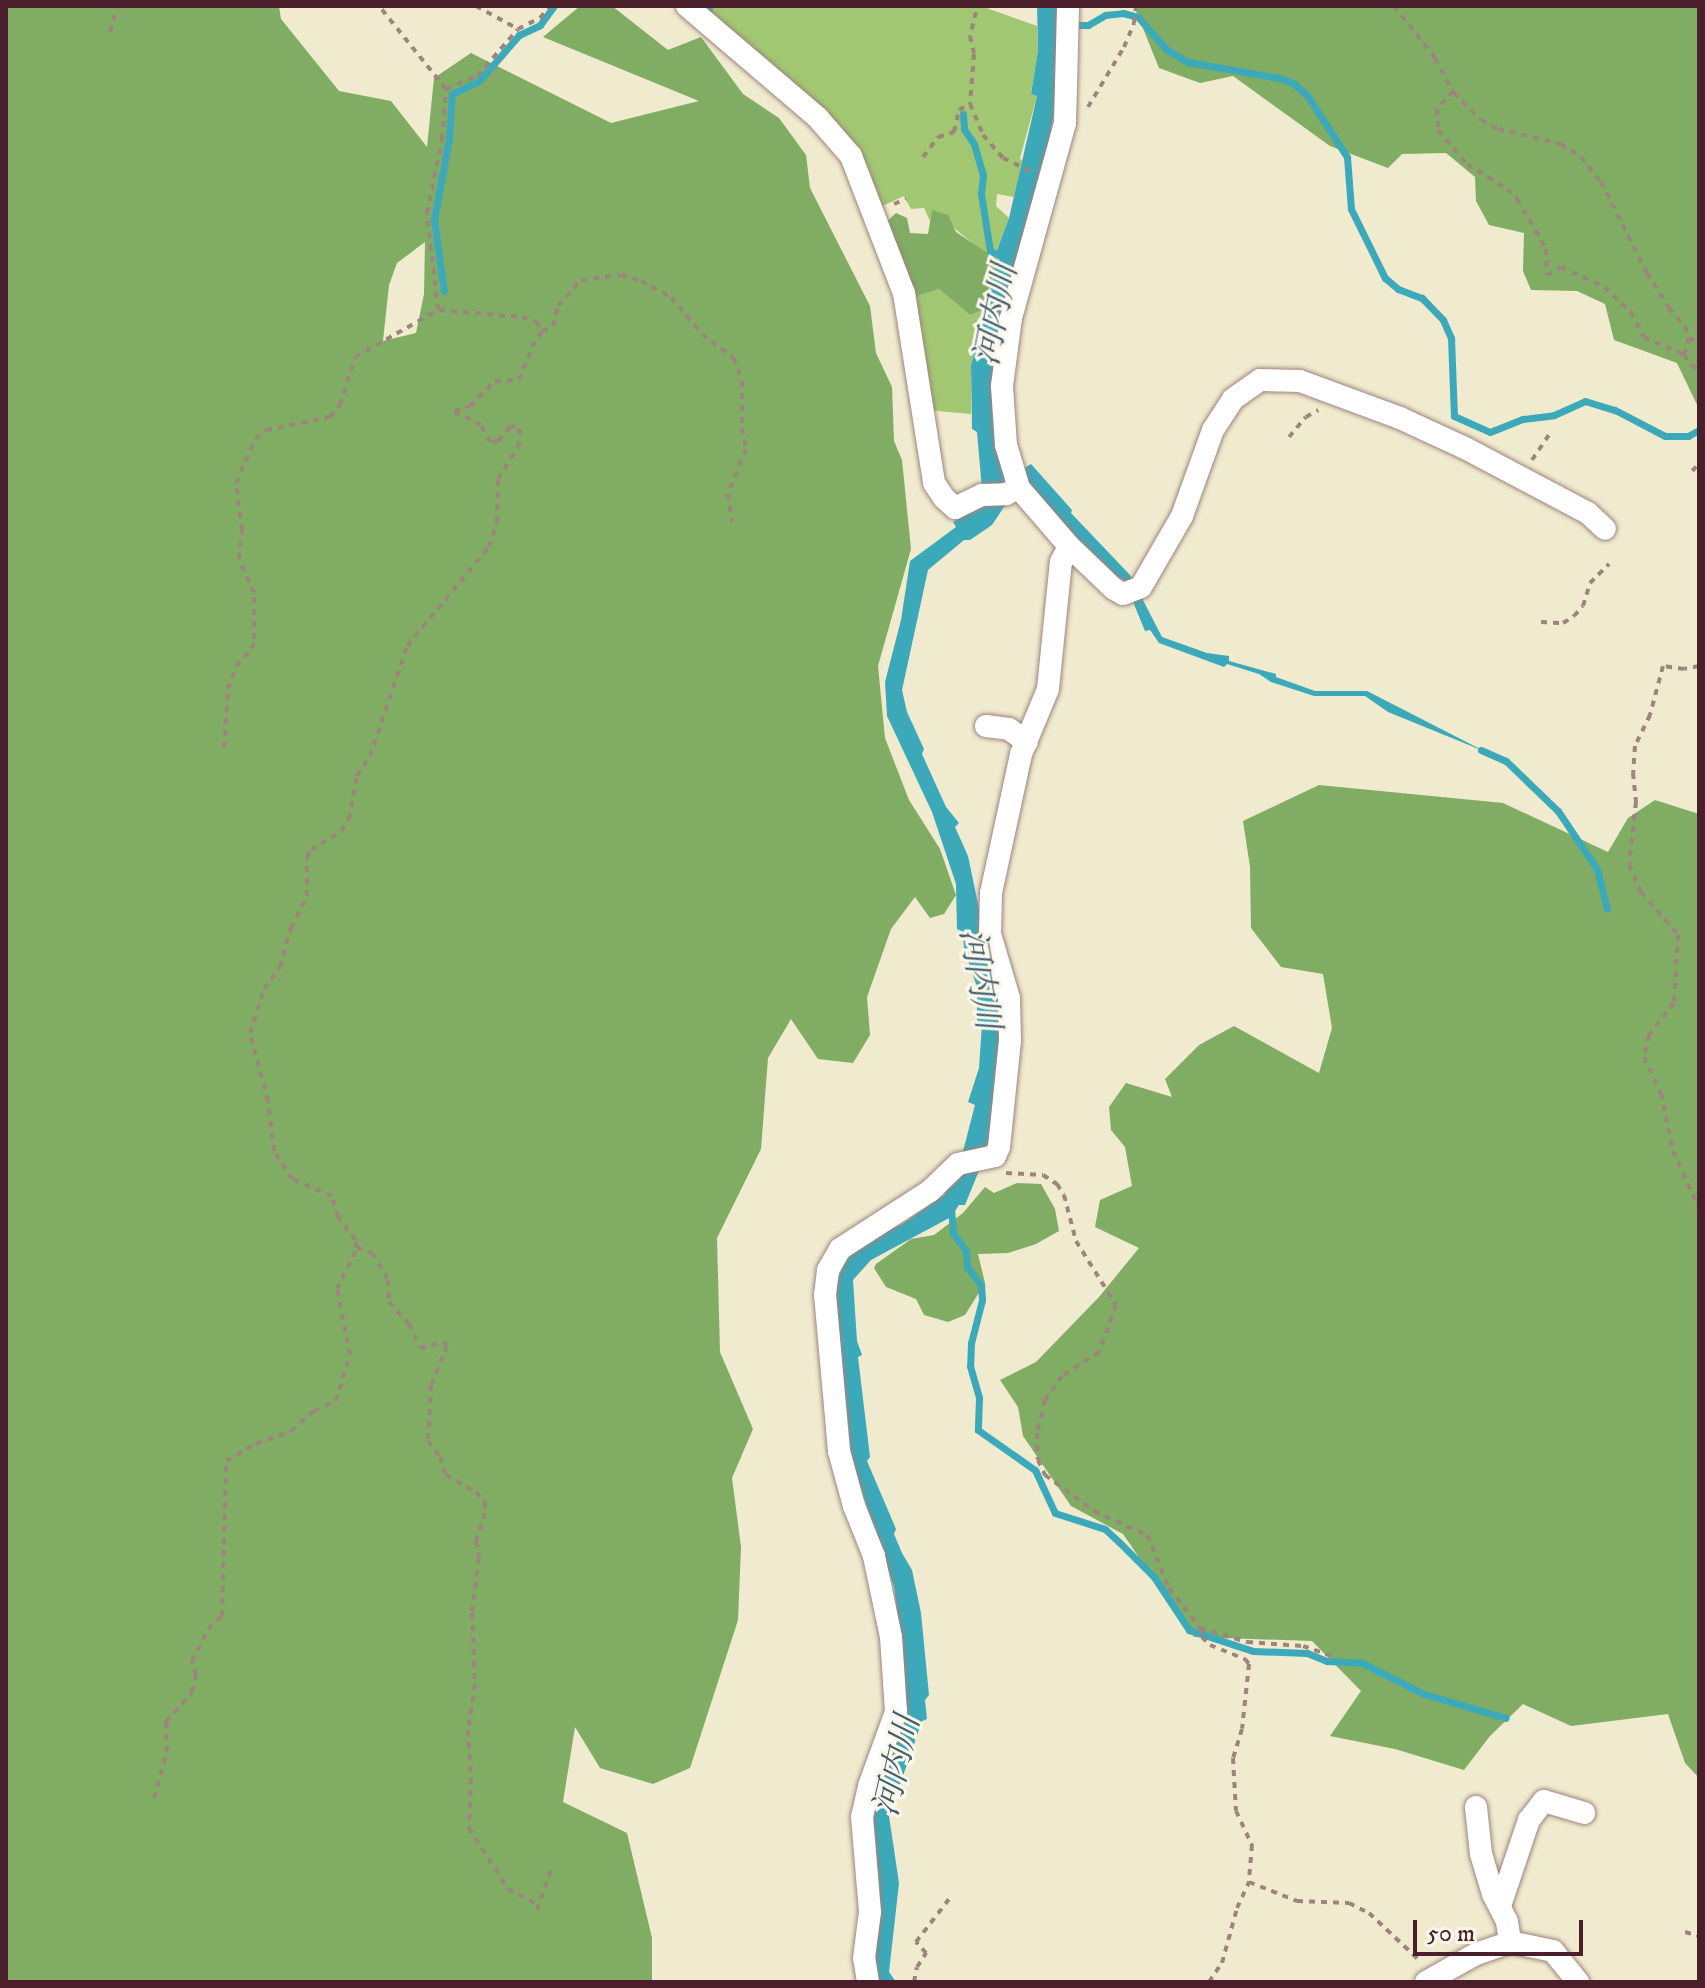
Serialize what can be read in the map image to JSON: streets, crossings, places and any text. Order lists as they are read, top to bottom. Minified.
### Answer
{"water":["河内川"],"scale_bar":"50 m"}
